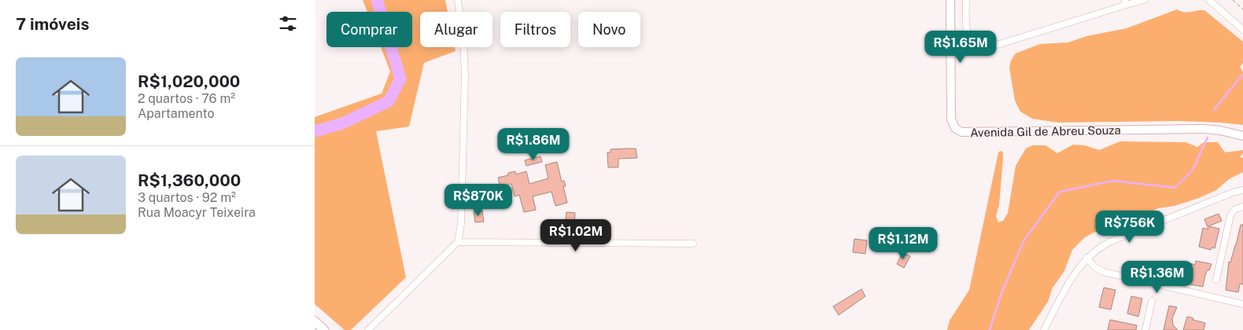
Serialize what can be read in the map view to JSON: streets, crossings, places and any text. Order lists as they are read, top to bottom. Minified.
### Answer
{"streets":{"street":["Avenida Gil de Abreu Souza"]},"page":{"heading":"7 imóveis","chip":["Comprar","Alugar","Filtros","Novo"],"price":["R$1.65M","R$1.86M","R$870K","R$756K","R$1.02M","R$1.12M","R$1.36M"],"list":[{"name":"R$1,020,000","note":"2 quartos · 76 m² · Apartamento"},{"name":"R$1,360,000","note":"3 quartos · 92 m² · Rua Moacyr Teixeira"}]}}
